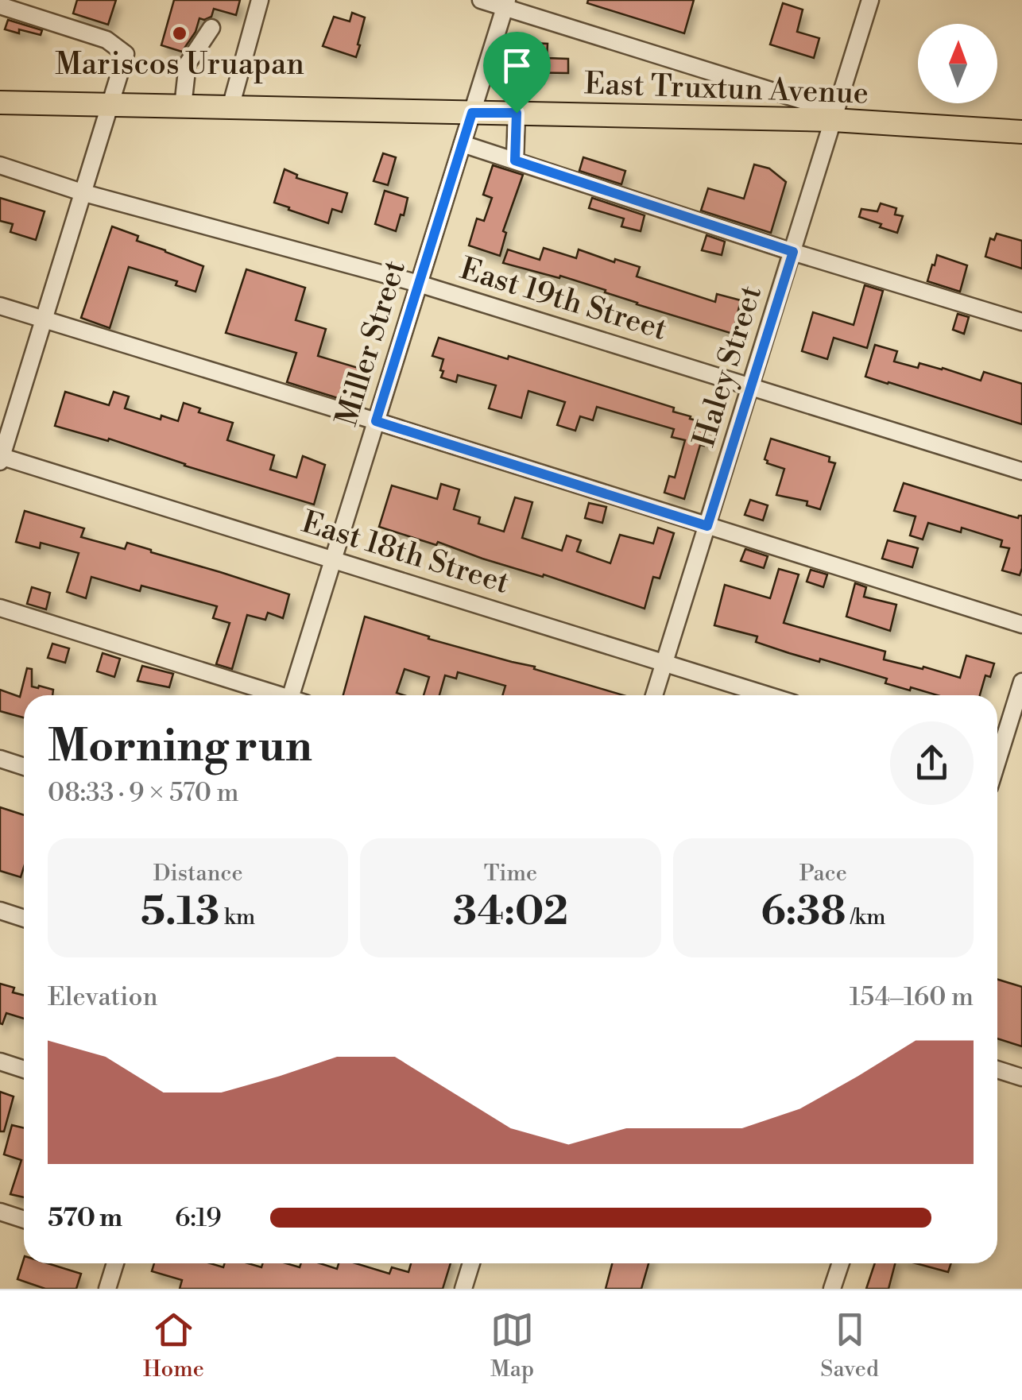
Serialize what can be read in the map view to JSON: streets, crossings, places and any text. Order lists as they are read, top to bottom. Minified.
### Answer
{"streets":{"main road":["East Truxtun Avenue"],"street":["East 19th Street","Miller Street","Haley Street","East 18th Street"]},"crossings":[["East Truxtun Avenue","Miller Street"],["East Truxtun Avenue","Haley Street"],["East 19th Street","Miller Street"],["East 19th Street","Haley Street"],["Miller Street","East 18th Street"],["Haley Street","East 18th Street"]],"places":["Mariscos Uruapan"],"north":"top","page":{"heading":["Morning run","08:33 · 9 × 570 m"],"stats":[["Distance","5.13 km"],["Time","34:02"],["Pace","6:38 /km"]],"chart":["Elevation","154–160 m"],"list":[{"name":"570 m","note":"6:19"}],"tabs":["Home","Map","Saved"]}}
